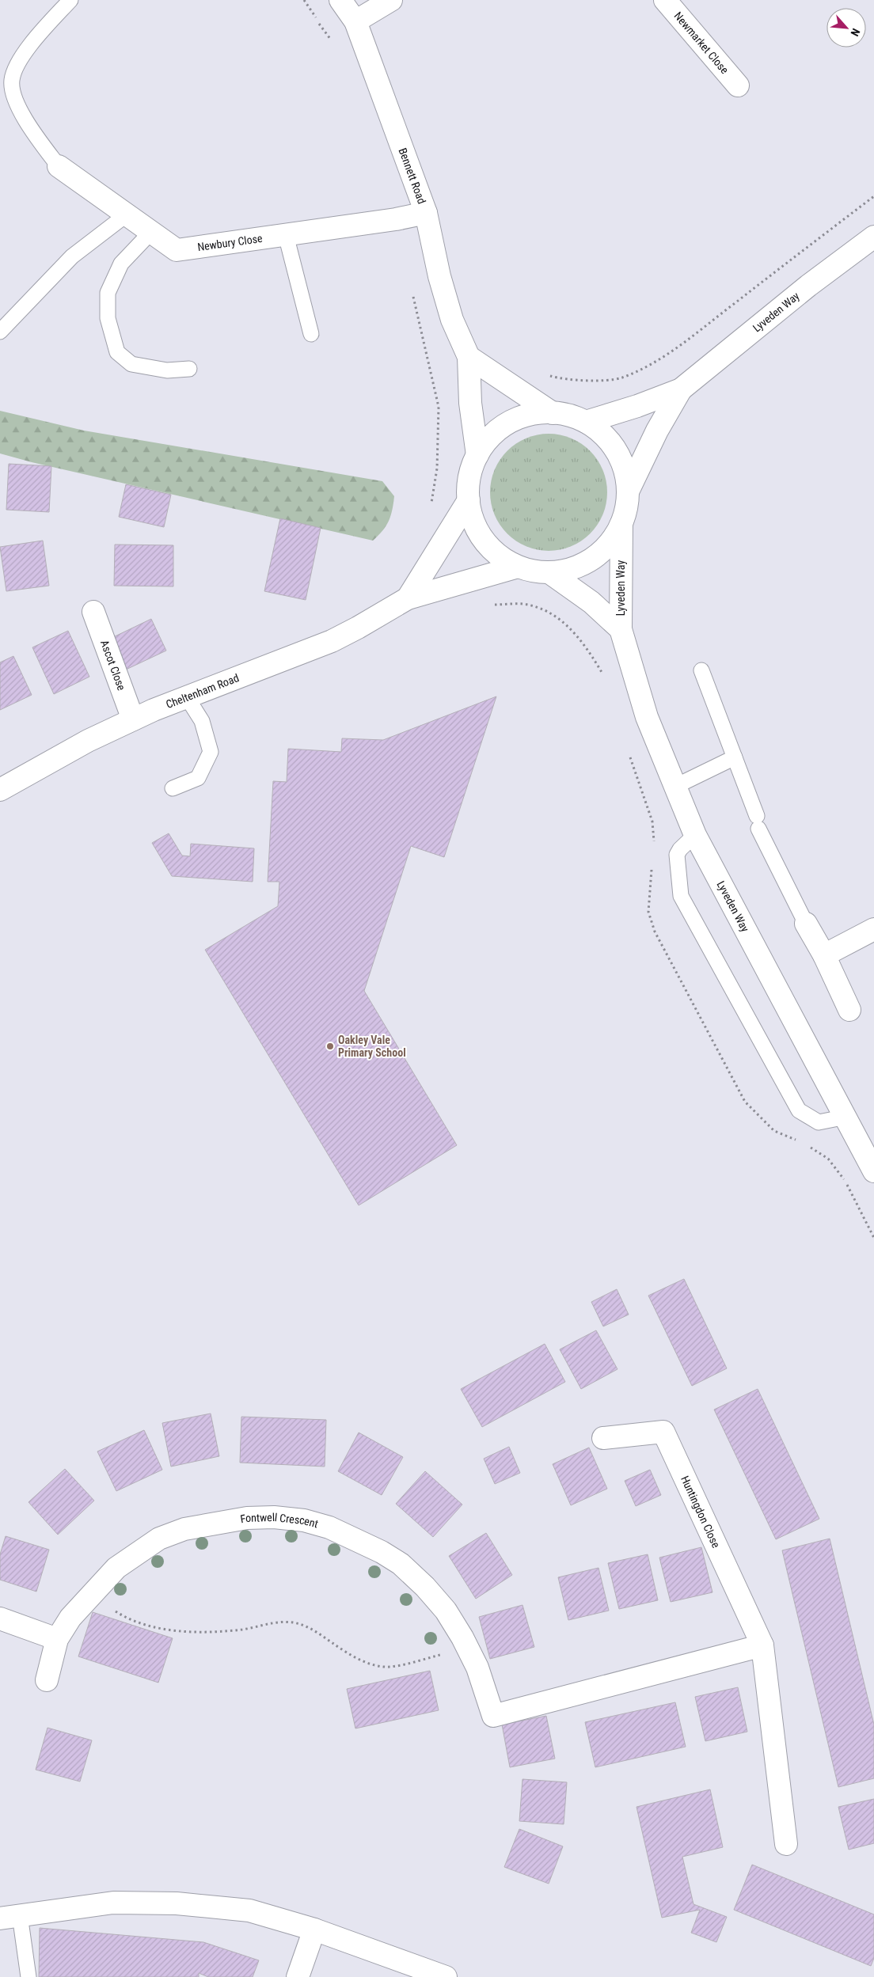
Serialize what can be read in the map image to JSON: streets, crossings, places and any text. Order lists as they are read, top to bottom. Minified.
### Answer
{"streets":{"street":["Newmarket Close","Bennett Road","Newbury Close","Lyveden Way","Ascot Close","Cheltenham Road","Huntingdon Close","Fontwell Crescent"]},"crossings":[["Bennett Road","Newbury Close"],["Ascot Close","Cheltenham Road"],["Huntingdon Close","Fontwell Crescent"]],"places":["Oakley Vale Primary School"],"north":"bottom right"}
